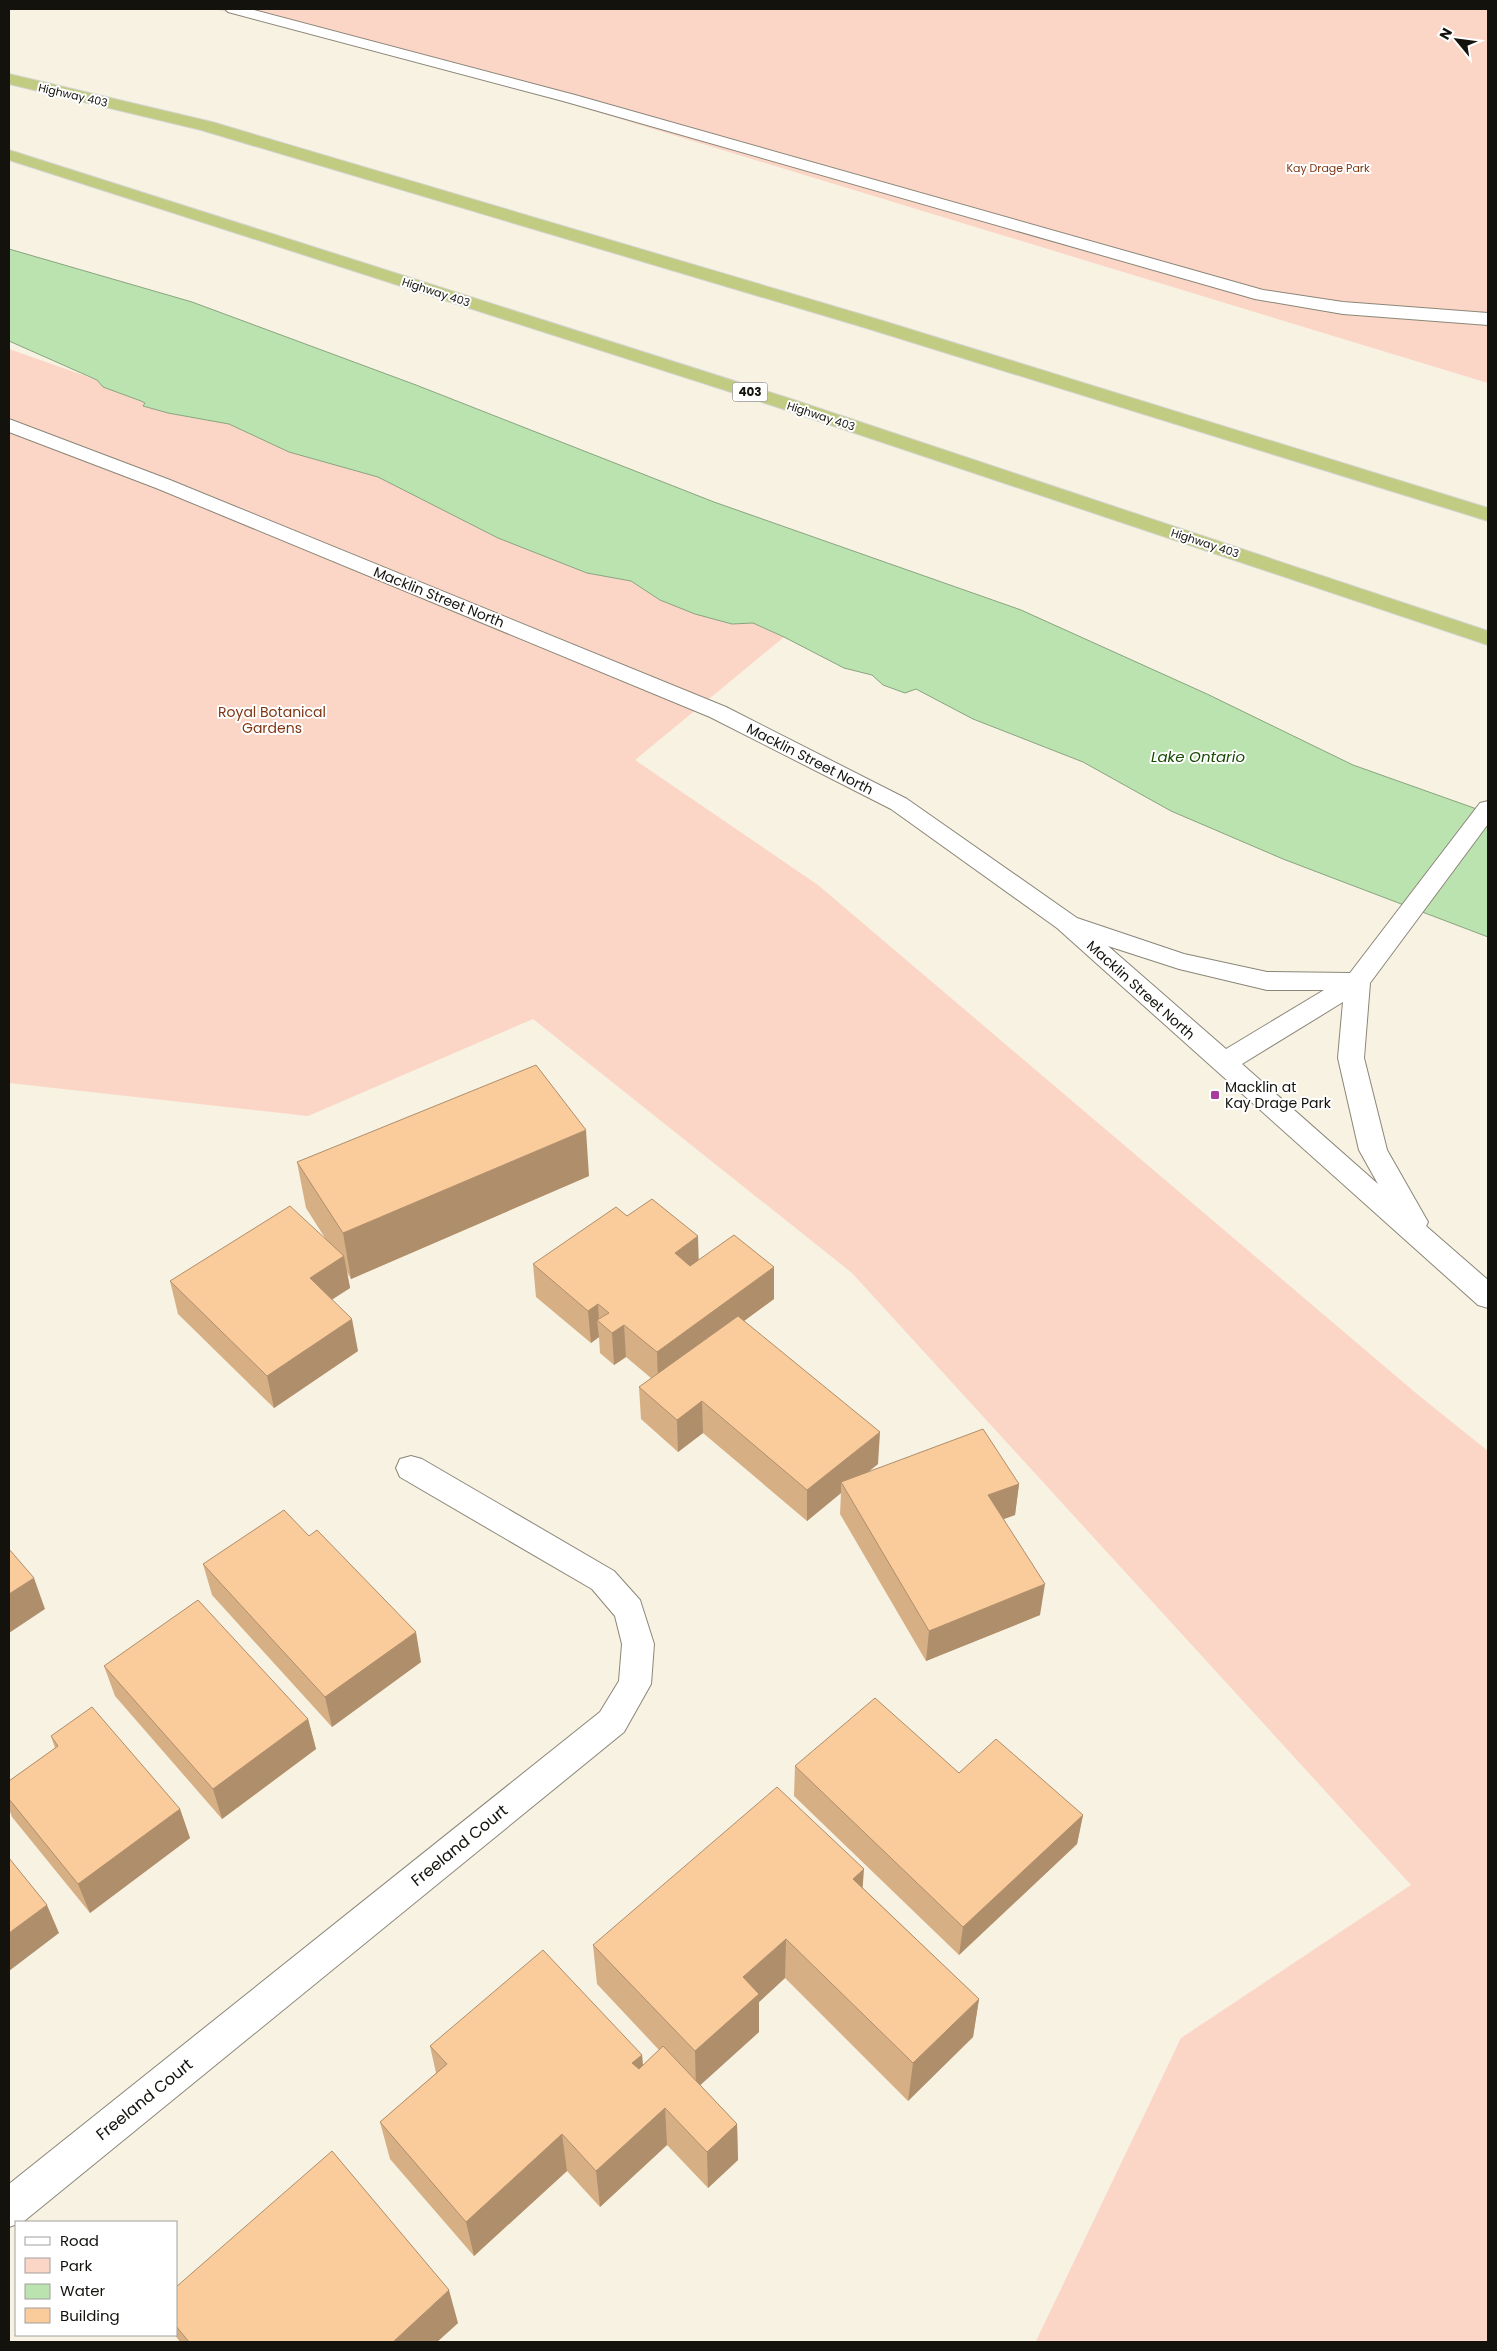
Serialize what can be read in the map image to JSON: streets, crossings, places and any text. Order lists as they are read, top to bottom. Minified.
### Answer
{"streets":{"highway":["Highway 403","403"],"street":["Macklin Street North","Freeland Court"]},"water":["Lake Ontario"],"parks":["Kay Drage Park","Royal Botanical Gardens"],"places":{"transit":["Macklin at Kay Drage Park"]},"legend":["Road","Park","Water","Building"],"north":"top left"}
